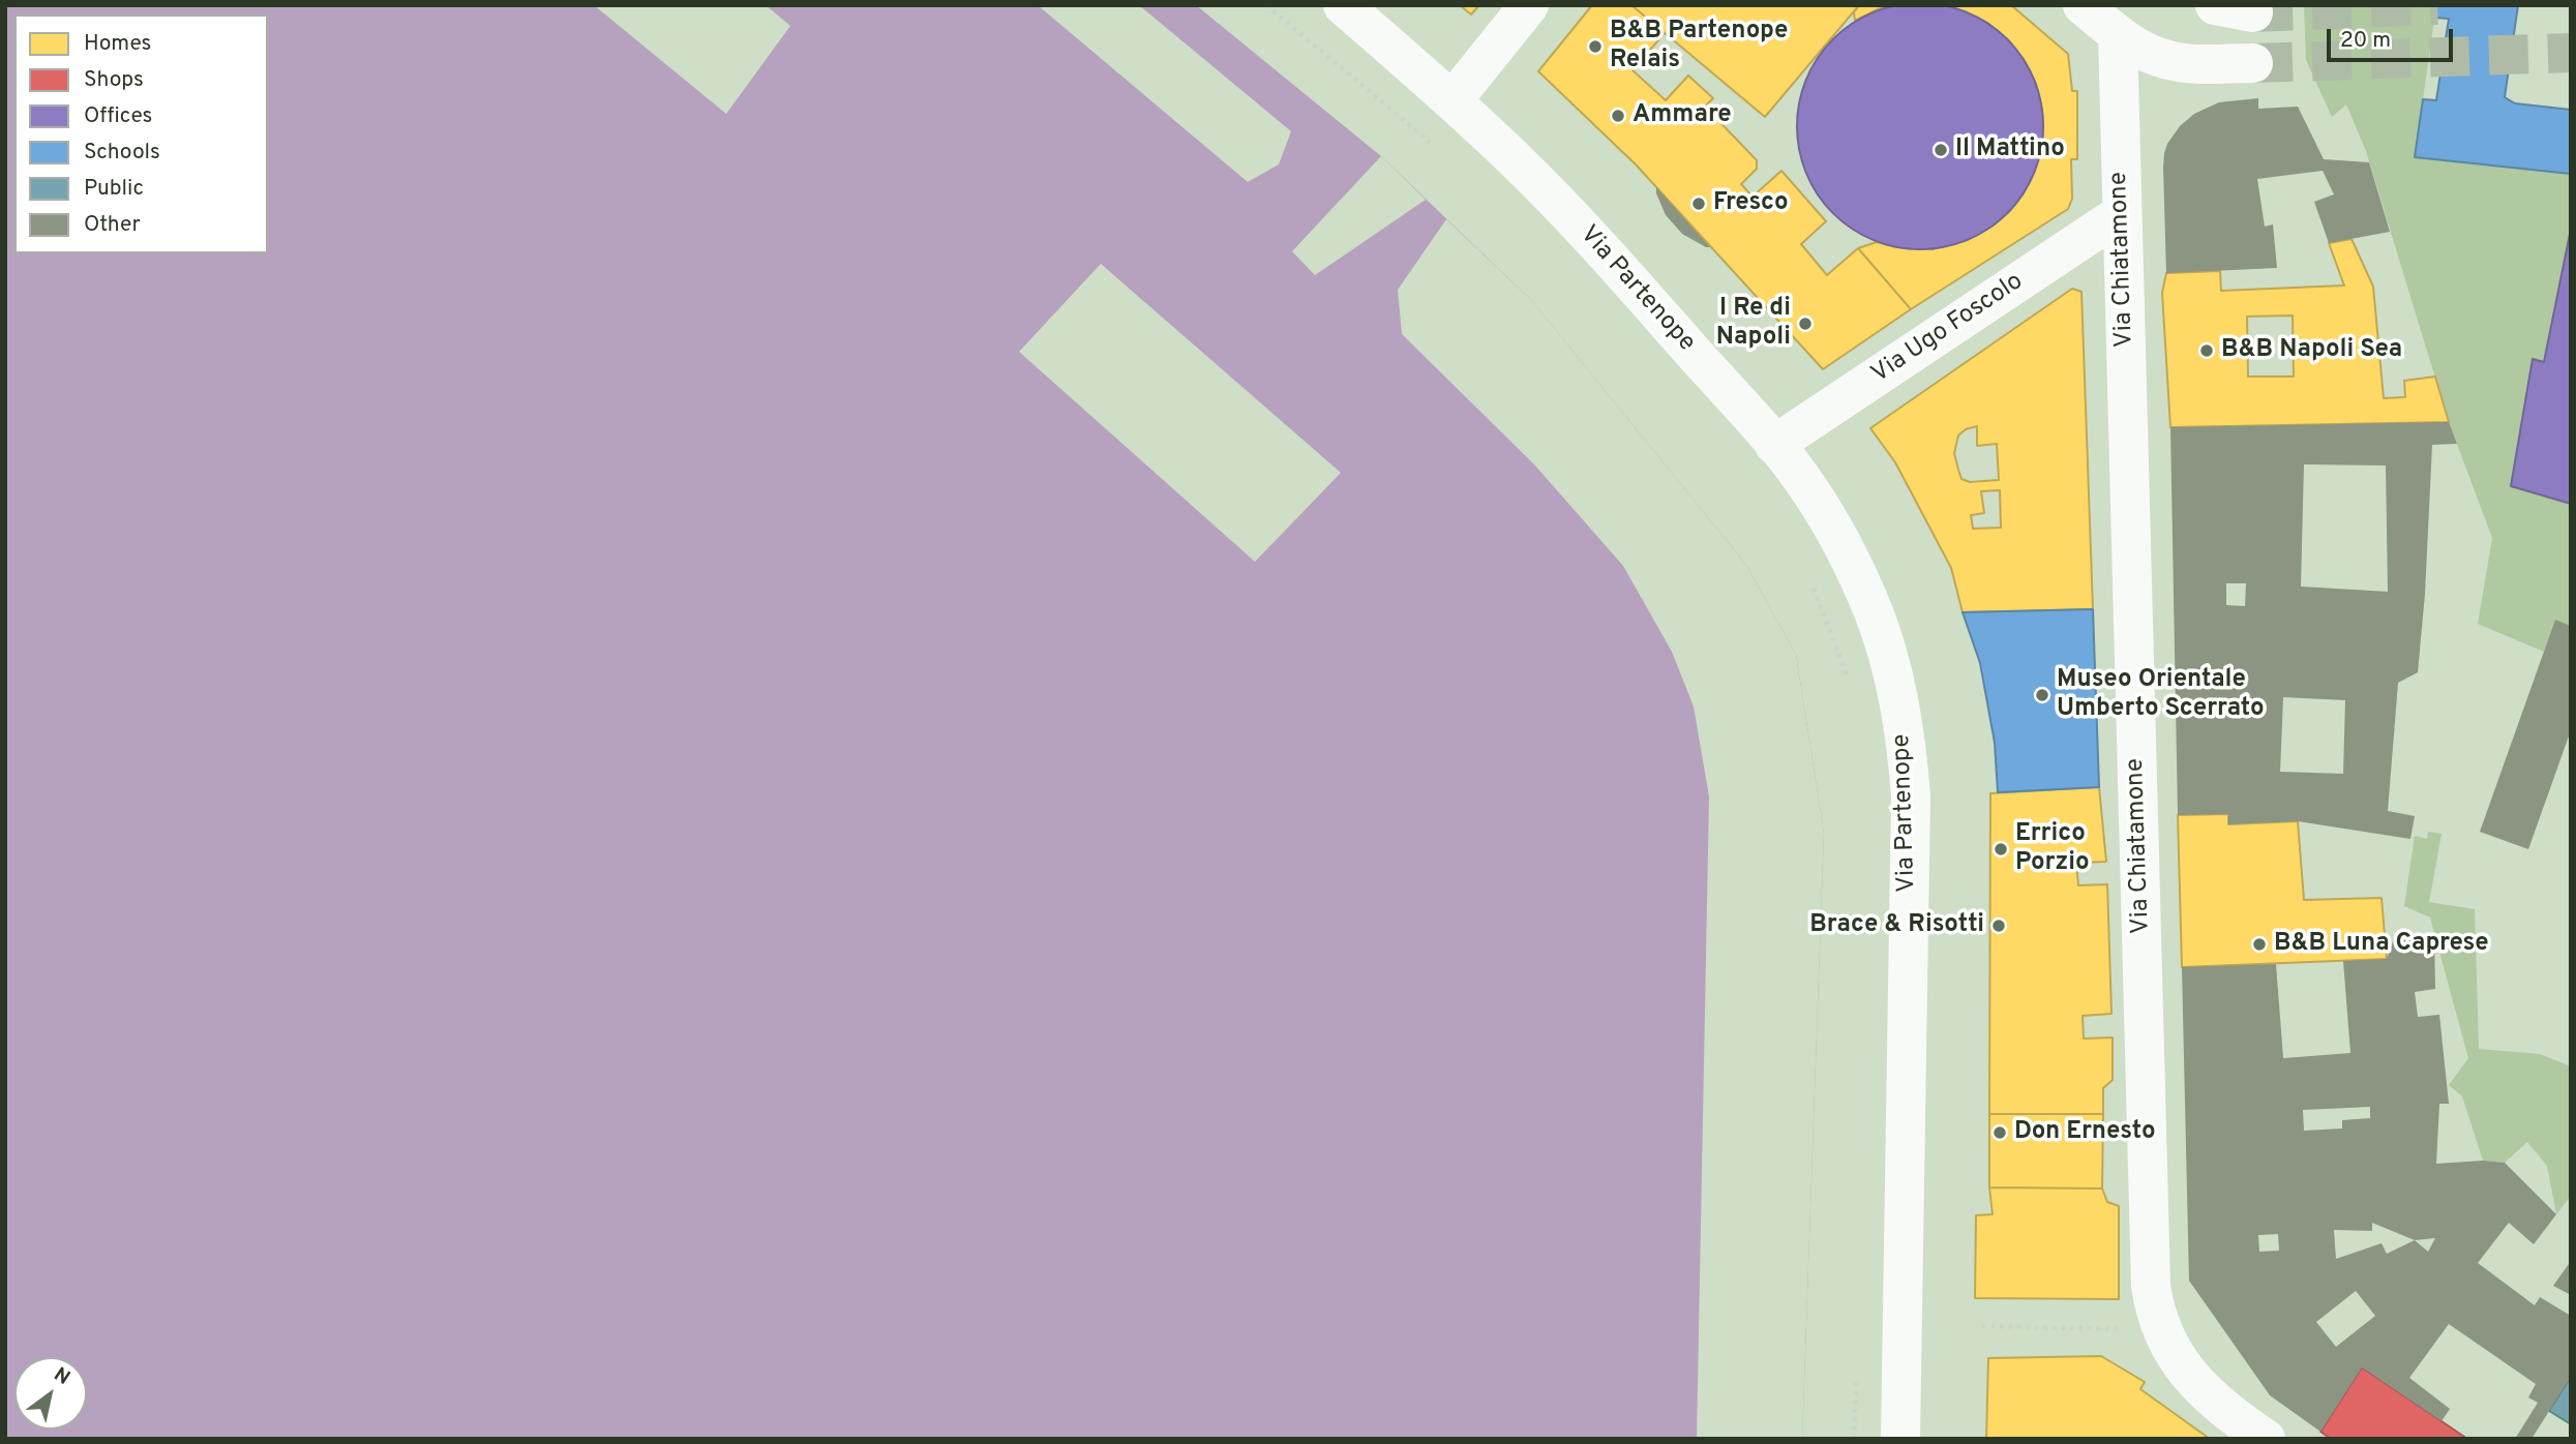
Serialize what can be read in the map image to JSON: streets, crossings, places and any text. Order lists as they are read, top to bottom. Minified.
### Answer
{"streets":{"street":["Via Chiatamone","Via Partenope","Via Ugo Foscolo"]},"crossings":[["Via Chiatamone","Via Ugo Foscolo"],["Via Partenope","Via Ugo Foscolo"]],"places":["B&B Partenope Relais","Ammare","Il Mattino","Fresco","I Re di Napoli","B&B Napoli Sea","Museo Orientale Umberto Scerrato","Errico Porzio","Brace & Risotti","B&B Luna Caprese","Don Ernesto"],"legend":["Homes","Shops","Offices","Schools","Public","Other"],"scale_bar":"20 m","north":"top right"}
